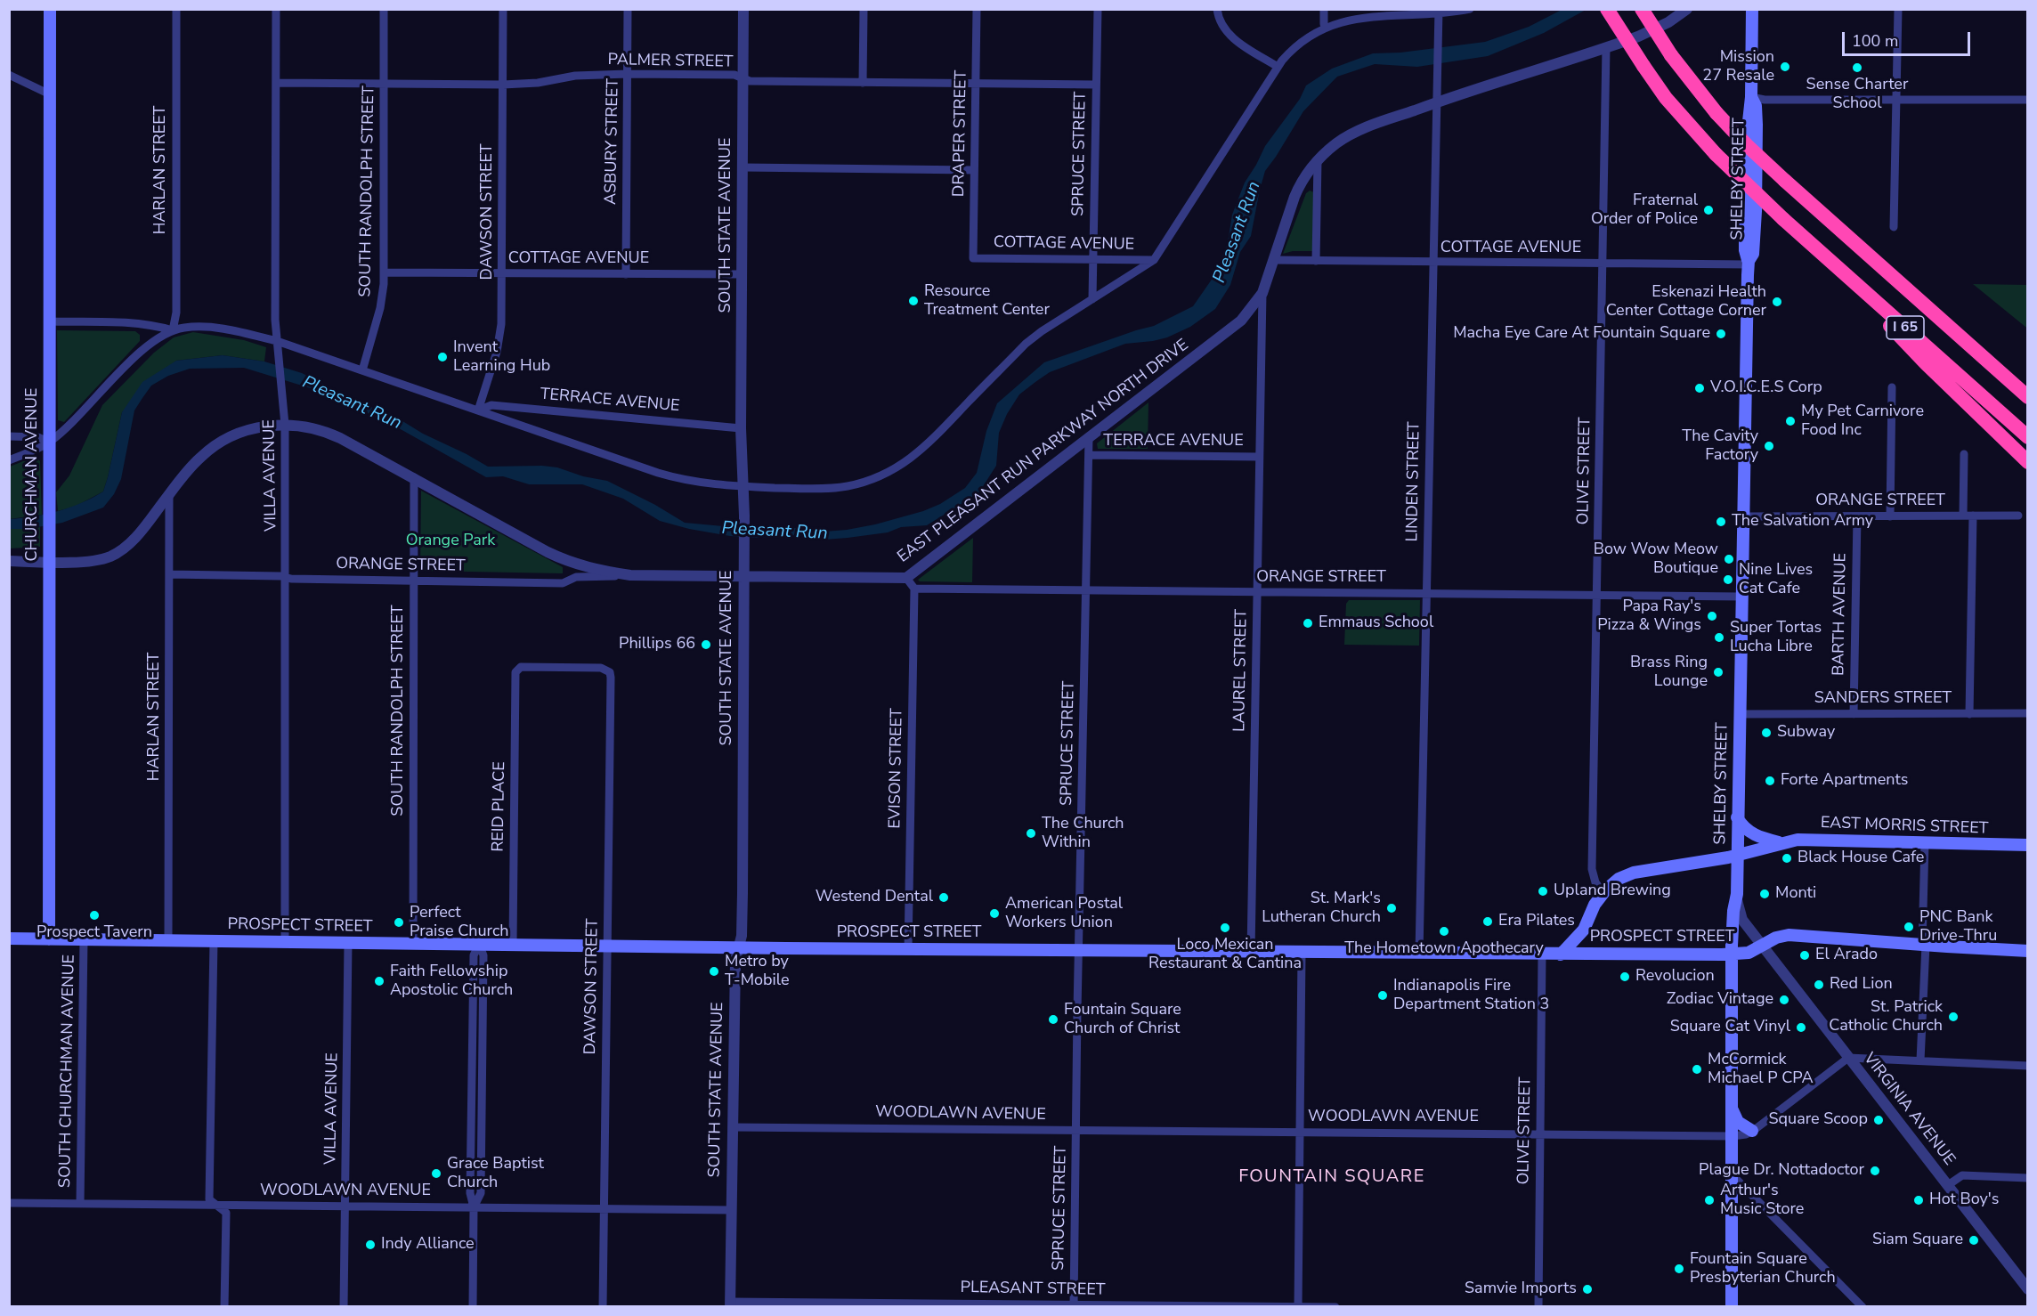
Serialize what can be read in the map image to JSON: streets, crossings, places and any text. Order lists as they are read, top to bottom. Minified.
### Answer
{"streets":{"highway":["I 65"],"main road":["SHELBY STREET","CHURCHMAN AVENUE","EAST MORRIS STREET","PROSPECT STREET"],"street":["PALMER STREET","DRAPER STREET","ASBURY STREET","SPRUCE STREET","HARLAN STREET","SOUTH RANDOLPH STREET","DAWSON STREET","SOUTH STATE AVENUE","COTTAGE AVENUE","TERRACE AVENUE","EAST PLEASANT RUN PARKWAY NORTH DRIVE","OLIVE STREET","VILLA AVENUE","LINDEN STREET","ORANGE STREET","BARTH AVENUE","LAUREL STREET","SANDERS STREET","EVISON STREET","REID PLACE","SOUTH CHURCHMAN AVENUE","VIRGINIA AVENUE","WOODLAWN AVENUE","PLEASANT STREET"]},"crossings":[["PALMER STREET","DRAPER STREET"],["PALMER STREET","ASBURY STREET"],["PALMER STREET","SPRUCE STREET"],["PALMER STREET","SOUTH RANDOLPH STREET"],["PALMER STREET","DAWSON STREET"],["PALMER STREET","SOUTH STATE AVENUE"],["PALMER STREET","VILLA AVENUE"],["DRAPER STREET","COTTAGE AVENUE"],["ASBURY STREET","COTTAGE AVENUE"],["SPRUCE STREET","COTTAGE AVENUE"],["SPRUCE STREET","TERRACE AVENUE"],["SPRUCE STREET","EAST PLEASANT RUN PARKWAY NORTH DRIVE"],["SPRUCE STREET","ORANGE STREET"],["SPRUCE STREET","PROSPECT STREET"],["SPRUCE STREET","WOODLAWN AVENUE"],["SPRUCE STREET","PLEASANT STREET"],["HARLAN STREET","EAST PLEASANT RUN PARKWAY NORTH DRIVE"],["HARLAN STREET","ORANGE STREET"],["HARLAN STREET","PROSPECT STREET"],["SHELBY STREET","COTTAGE AVENUE"],["SHELBY STREET","ORANGE STREET"],["SHELBY STREET","SANDERS STREET"],["SHELBY STREET","EAST MORRIS STREET"],["SHELBY STREET","PROSPECT STREET"],["SHELBY STREET","VIRGINIA AVENUE"],["SHELBY STREET","WOODLAWN AVENUE"],["SOUTH RANDOLPH STREET","COTTAGE AVENUE"],["SOUTH RANDOLPH STREET","EAST PLEASANT RUN PARKWAY NORTH DRIVE"],["SOUTH RANDOLPH STREET","ORANGE STREET"],["SOUTH RANDOLPH STREET","PROSPECT STREET"],["DAWSON STREET","COTTAGE AVENUE"],["DAWSON STREET","TERRACE AVENUE"],["DAWSON STREET","REID PLACE"],["DAWSON STREET","PROSPECT STREET"],["DAWSON STREET","WOODLAWN AVENUE"],["SOUTH STATE AVENUE","COTTAGE AVENUE"],["SOUTH STATE AVENUE","TERRACE AVENUE"],["SOUTH STATE AVENUE","EAST PLEASANT RUN PARKWAY NORTH DRIVE"],["SOUTH STATE AVENUE","PROSPECT STREET"],["SOUTH STATE AVENUE","WOODLAWN AVENUE"],["SOUTH STATE AVENUE","PLEASANT STREET"],["COTTAGE AVENUE","EAST PLEASANT RUN PARKWAY NORTH DRIVE"],["COTTAGE AVENUE","OLIVE STREET"],["COTTAGE AVENUE","LINDEN STREET"],["TERRACE AVENUE","LAUREL STREET"],["EAST PLEASANT RUN PARKWAY NORTH DRIVE","OLIVE STREET"],["EAST PLEASANT RUN PARKWAY NORTH DRIVE","CHURCHMAN AVENUE"],["EAST PLEASANT RUN PARKWAY NORTH DRIVE","VILLA AVENUE"],["EAST PLEASANT RUN PARKWAY NORTH DRIVE","LINDEN STREET"],["EAST PLEASANT RUN PARKWAY NORTH DRIVE","ORANGE STREET"],["EAST PLEASANT RUN PARKWAY NORTH DRIVE","LAUREL STREET"],["OLIVE STREET","ORANGE STREET"],["OLIVE STREET","EAST MORRIS STREET"],["OLIVE STREET","PROSPECT STREET"],["OLIVE STREET","WOODLAWN AVENUE"],["CHURCHMAN AVENUE","PROSPECT STREET"],["VILLA AVENUE","ORANGE STREET"],["VILLA AVENUE","PROSPECT STREET"],["VILLA AVENUE","WOODLAWN AVENUE"],["LINDEN STREET","ORANGE STREET"],["LINDEN STREET","PROSPECT STREET"],["ORANGE STREET","BARTH AVENUE"],["ORANGE STREET","LAUREL STREET"],["ORANGE STREET","EVISON STREET"],["BARTH AVENUE","SANDERS STREET"],["LAUREL STREET","PROSPECT STREET"],["EVISON STREET","PROSPECT STREET"],["REID PLACE","PROSPECT STREET"],["EAST MORRIS STREET","PROSPECT STREET"],["PROSPECT STREET","SOUTH CHURCHMAN AVENUE"],["PROSPECT STREET","VIRGINIA AVENUE"],["SOUTH CHURCHMAN AVENUE","WOODLAWN AVENUE"],["VIRGINIA AVENUE","WOODLAWN AVENUE"]],"districts":["FOUNTAIN SQUARE"],"water":["Pleasant Run"],"parks":["Orange Park"],"places":["Mission 27 Resale","Sense Charter School","Fraternal Order of Police","Resource Treatment Center","Eskenazi Health Center Cottage Corner","Macha Eye Care At Fountain Square","Invent Learning Hub","V.O.I.C.E.S Corp","My Pet Carnivore Food Inc","The Cavity Factory","The Salvation Army","Bow Wow Meow Boutique","Nine Lives Cat Cafe","Papa Ray's Pizza & Wings","Emmaus School","Super Tortas Lucha Libre","Phillips 66","Brass Ring Lounge","Subway","Forte Apartments","The Church Within","Black House Cafe","Upland Brewing","Monti","Westend Dental","St. Mark's Lutheran Church","American Postal Workers Union","Prospect Tavern","Era Pilates","Perfect Praise Church","PNC Bank Drive-Thru","Loco Mexican Restaurant & Cantina","The Hometown Apothecary","El Arado","Metro by T-Mobile","Revolucion","Faith Fellowship Apostolic Church","Red Lion","Indianapolis Fire Department Station 3","Zodiac Vintage","St. Patrick Catholic Church","Fountain Square Church of Christ","Square Cat Vinyl","McCormick Michael P CPA","Square Scoop","Plague Dr. Nottadoctor","Grace Baptist Church","Arthur's Music Store","Hot Boy's","Siam Square","Indy Alliance","Fountain Square Presbyterian Church","Samvie Imports"],"scale_bar":"100 m"}
